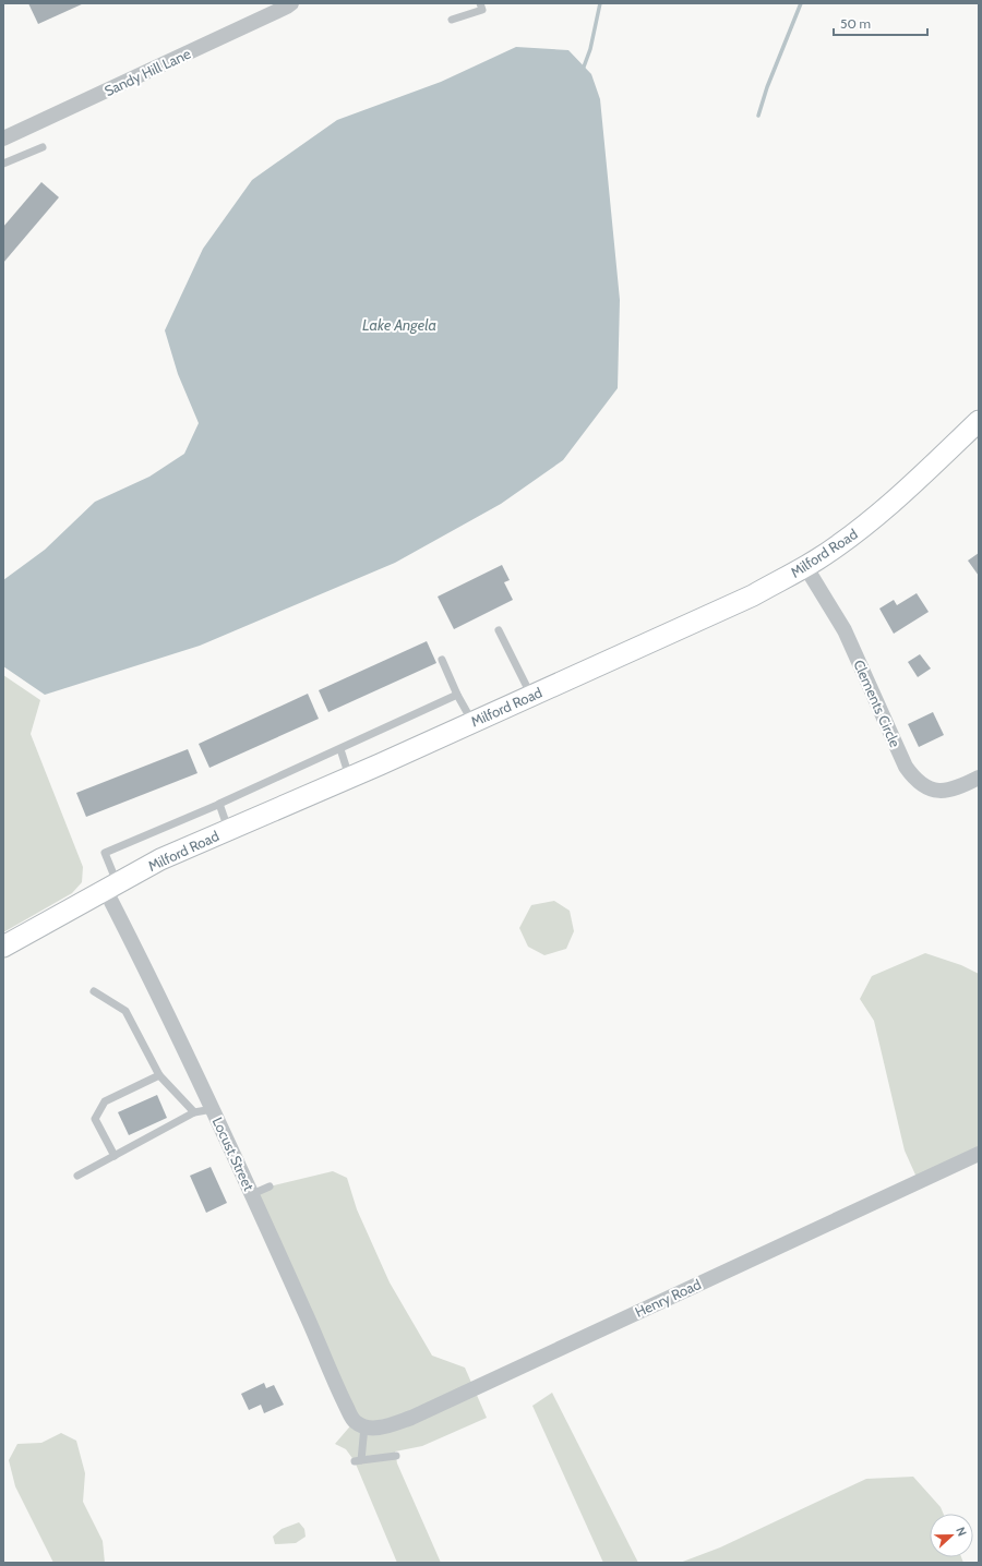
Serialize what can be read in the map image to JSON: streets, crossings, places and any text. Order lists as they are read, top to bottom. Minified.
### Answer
{"streets":{"street":["Sandy Hill Lane","Milford Road","Clements Circle","Locust Street","Henry Road"]},"crossings":[["Milford Road","Clements Circle"],["Milford Road","Locust Street"],["Locust Street","Henry Road"]],"water":["Lake Angela"],"scale_bar":"50 m","north":"right"}
